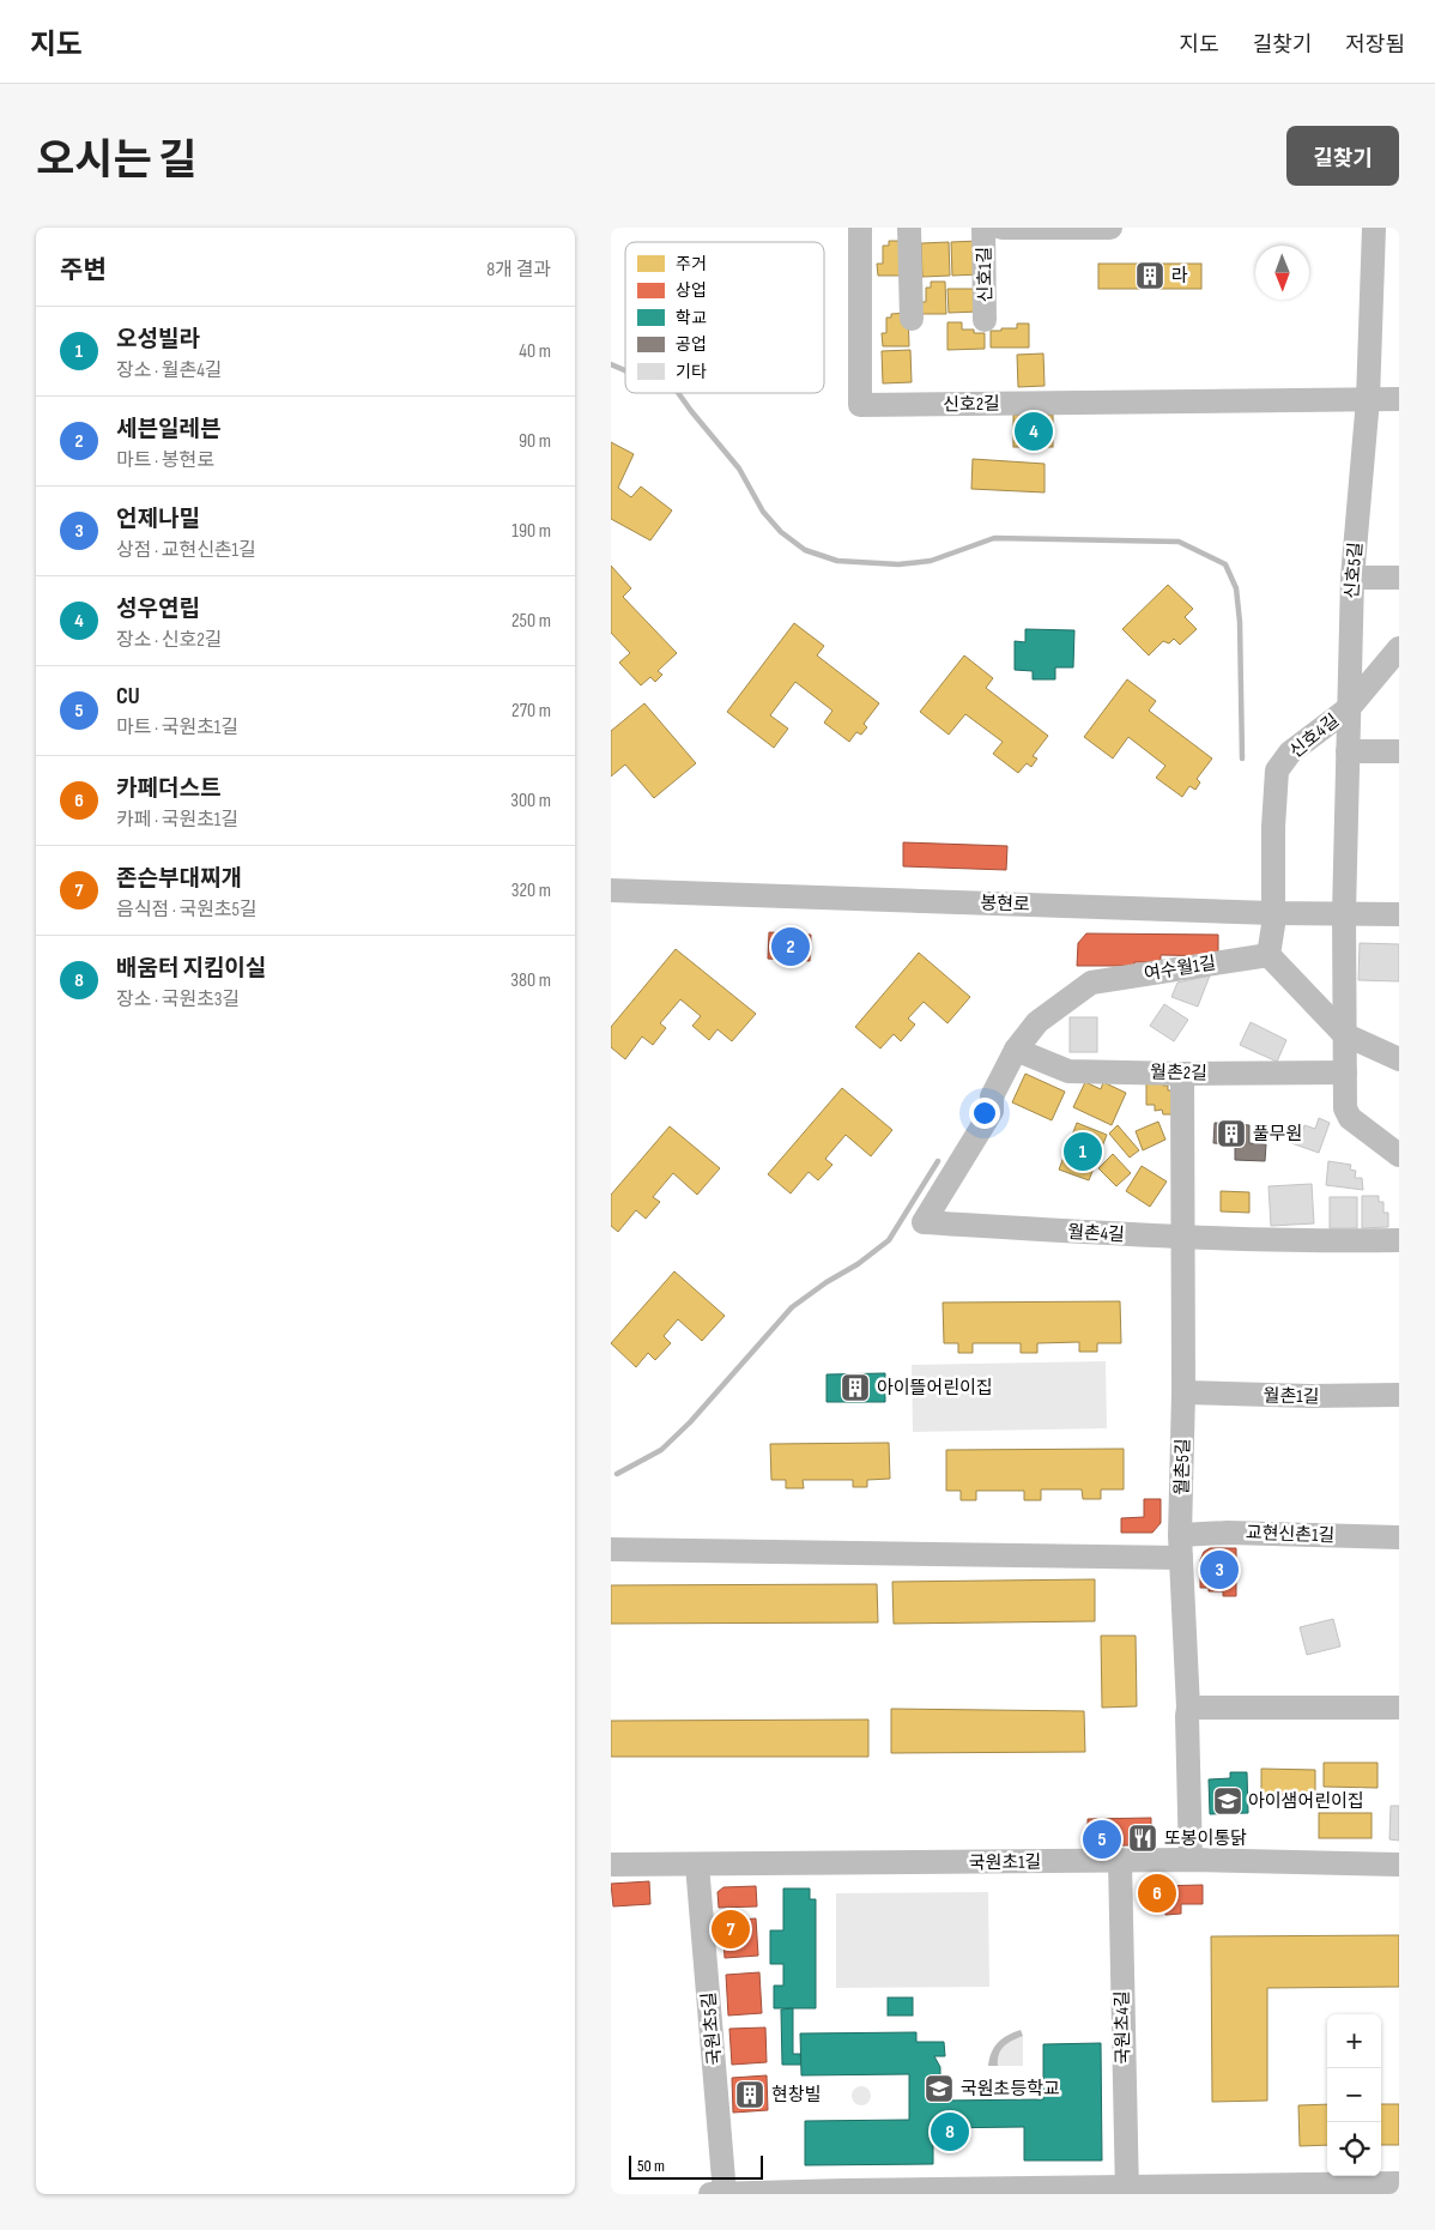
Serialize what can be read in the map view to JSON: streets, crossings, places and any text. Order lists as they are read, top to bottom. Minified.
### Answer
{"streets":{"street":["신호1길","신호2길","신호5길","신호4길","봉현로","여수월1길","월촌2길","월촌4길","월촌1길","월촌5길","교현신촌1길","국원초1길","국원초4길","국원초5길"]},"crossings":[["신호2길","신호5길"],["신호5길","신호4길"],["신호5길","봉현로"],["신호4길","봉현로"],["신호4길","여수월1길"],["여수월1길","월촌2길"],["여수월1길","월촌4길"],["월촌2길","월촌5길"],["월촌4길","월촌5길"],["월촌1길","월촌5길"],["월촌5길","교현신촌1길"],["월촌5길","국원초1길"],["국원초1길","국원초4길"],["국원초1길","국원초5길"]],"places":{"building":["라","풀무원","아이뜰어린이집","현창빌"],"school or university":["아이샘어린이집","국원초등학교"],"restaurant":["또봉이통닭"]},"legend":["주거","상업","학교","공업","기타"],"scale_bar":"50 m","north":"bottom","page":{"header":"지도","nav":["지도","길찾기","저장됨"],"title":"오시는 길","buttons":"길찾기","heading":["주변","8개 결과"],"list":[{"mark":"1","name":"오성빌라","note":"장소 · 월촌4길","value":"40 m"},{"mark":"2","name":"세븐일레븐","note":"마트 · 봉현로","value":"90 m"},{"mark":"3","name":"언제나밀","note":"상점 · 교현신촌1길","value":"190 m"},{"mark":"4","name":"성우연립","note":"장소 · 신호2길","value":"250 m"},{"mark":"5","name":"CU","note":"마트 · 국원초1길","value":"270 m"},{"mark":"6","name":"카페더스트","note":"카페 · 국원초1길","value":"300 m"},{"mark":"7","name":"존슨부대찌개","note":"음식점 · 국원초5길","value":"320 m"},{"mark":"8","name":"배움터 지킴이실","note":"장소 · 국원초3길","value":"380 m"}],"pins":["4","2","1","3","5","6","7","8"],"map_buttons":["+","−"],"scale":"50 m"}}
